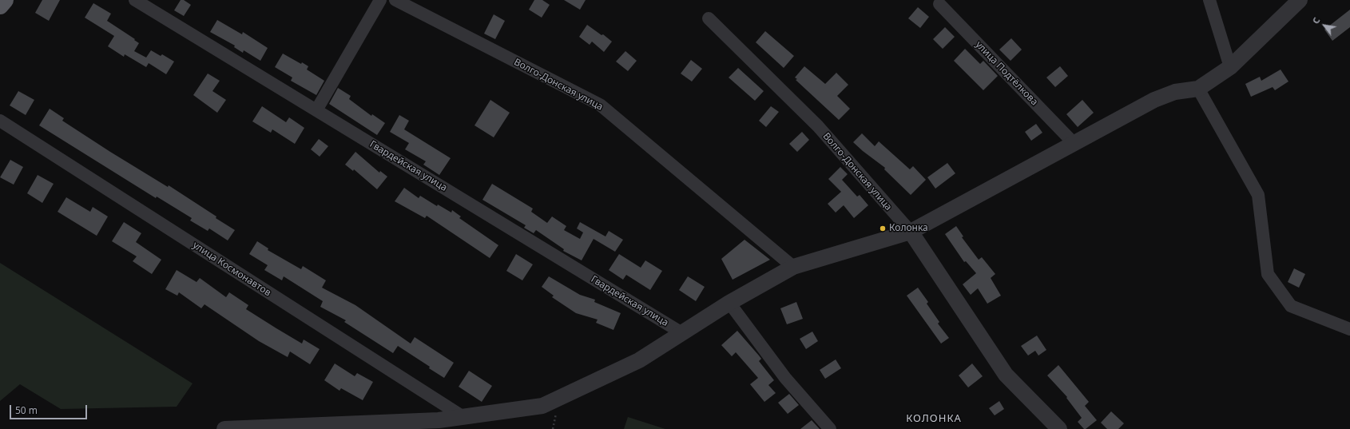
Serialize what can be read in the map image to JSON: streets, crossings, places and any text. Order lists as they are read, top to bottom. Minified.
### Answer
{"streets":{"street":["улица Подтёлкова","Волго-Донская улица","Гвардейская улица","улица Космонавтов"]},"districts":["КОЛОНКА"],"places":["Колонка"],"scale_bar":"50 m","north":"top left"}
